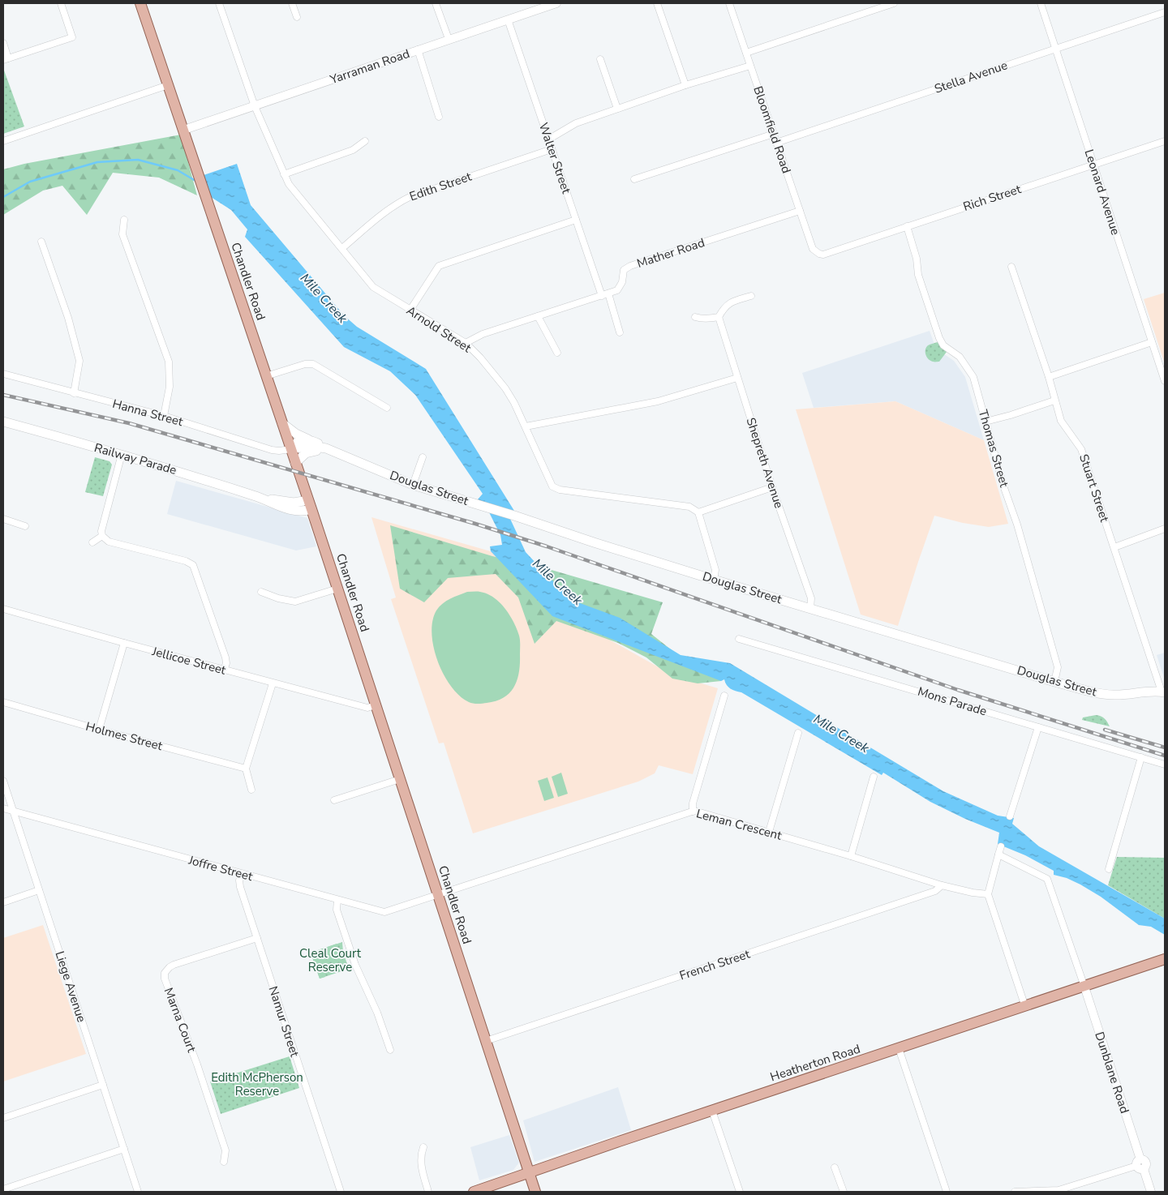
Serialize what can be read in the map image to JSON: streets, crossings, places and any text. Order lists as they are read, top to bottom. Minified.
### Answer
{"streets":{"main road":["Chandler Road","Railway Parade","Douglas Street","Heatherton Road"],"street":["Yarraman Road","Stella Avenue","Bloomfield Road","Walter Street","Edith Street","Leonard Avenue","Rich Street","Mather Road","Arnold Street","Hanna Street","Thomas Street","Shepreth Avenue","Stuart Street","Jellicoe Street","Mons Parade","Holmes Street","Leman Crescent","Joffre Street","French Street","Liege Avenue","Marna Court","Namur Street","Dunblane Road"]},"crossings":[["Yarraman Road","Walter Street"],["Yarraman Road","Chandler Road"],["Yarraman Road","Arnold Street"],["Stella Avenue","Bloomfield Road"],["Stella Avenue","Leonard Avenue"],["Bloomfield Road","Rich Street"],["Bloomfield Road","Mather Road"],["Walter Street","Edith Street"],["Walter Street","Mather Road"],["Edith Street","Arnold Street"],["Leonard Avenue","Rich Street"],["Rich Street","Thomas Street"],["Mather Road","Arnold Street"],["Chandler Road","Hanna Street"],["Chandler Road","Railway Parade"],["Chandler Road","Douglas Street"],["Chandler Road","Jellicoe Street"],["Chandler Road","Leman Crescent"],["Chandler Road","Joffre Street"],["Chandler Road","French Street"],["Chandler Road","Heatherton Road"],["Hanna Street","Douglas Street"],["Thomas Street","Douglas Street"],["Shepreth Avenue","Douglas Street"],["Douglas Street","Stuart Street"],["Leman Crescent","Joffre Street"],["Leman Crescent","French Street"],["Joffre Street","Liege Avenue"],["Joffre Street","Namur Street"],["Marna Court","Namur Street"],["Heatherton Road","Dunblane Road"]],"water":["Mile Creek"],"parks":["Cleal Court Reserve","Edith McPherson Reserve"]}
